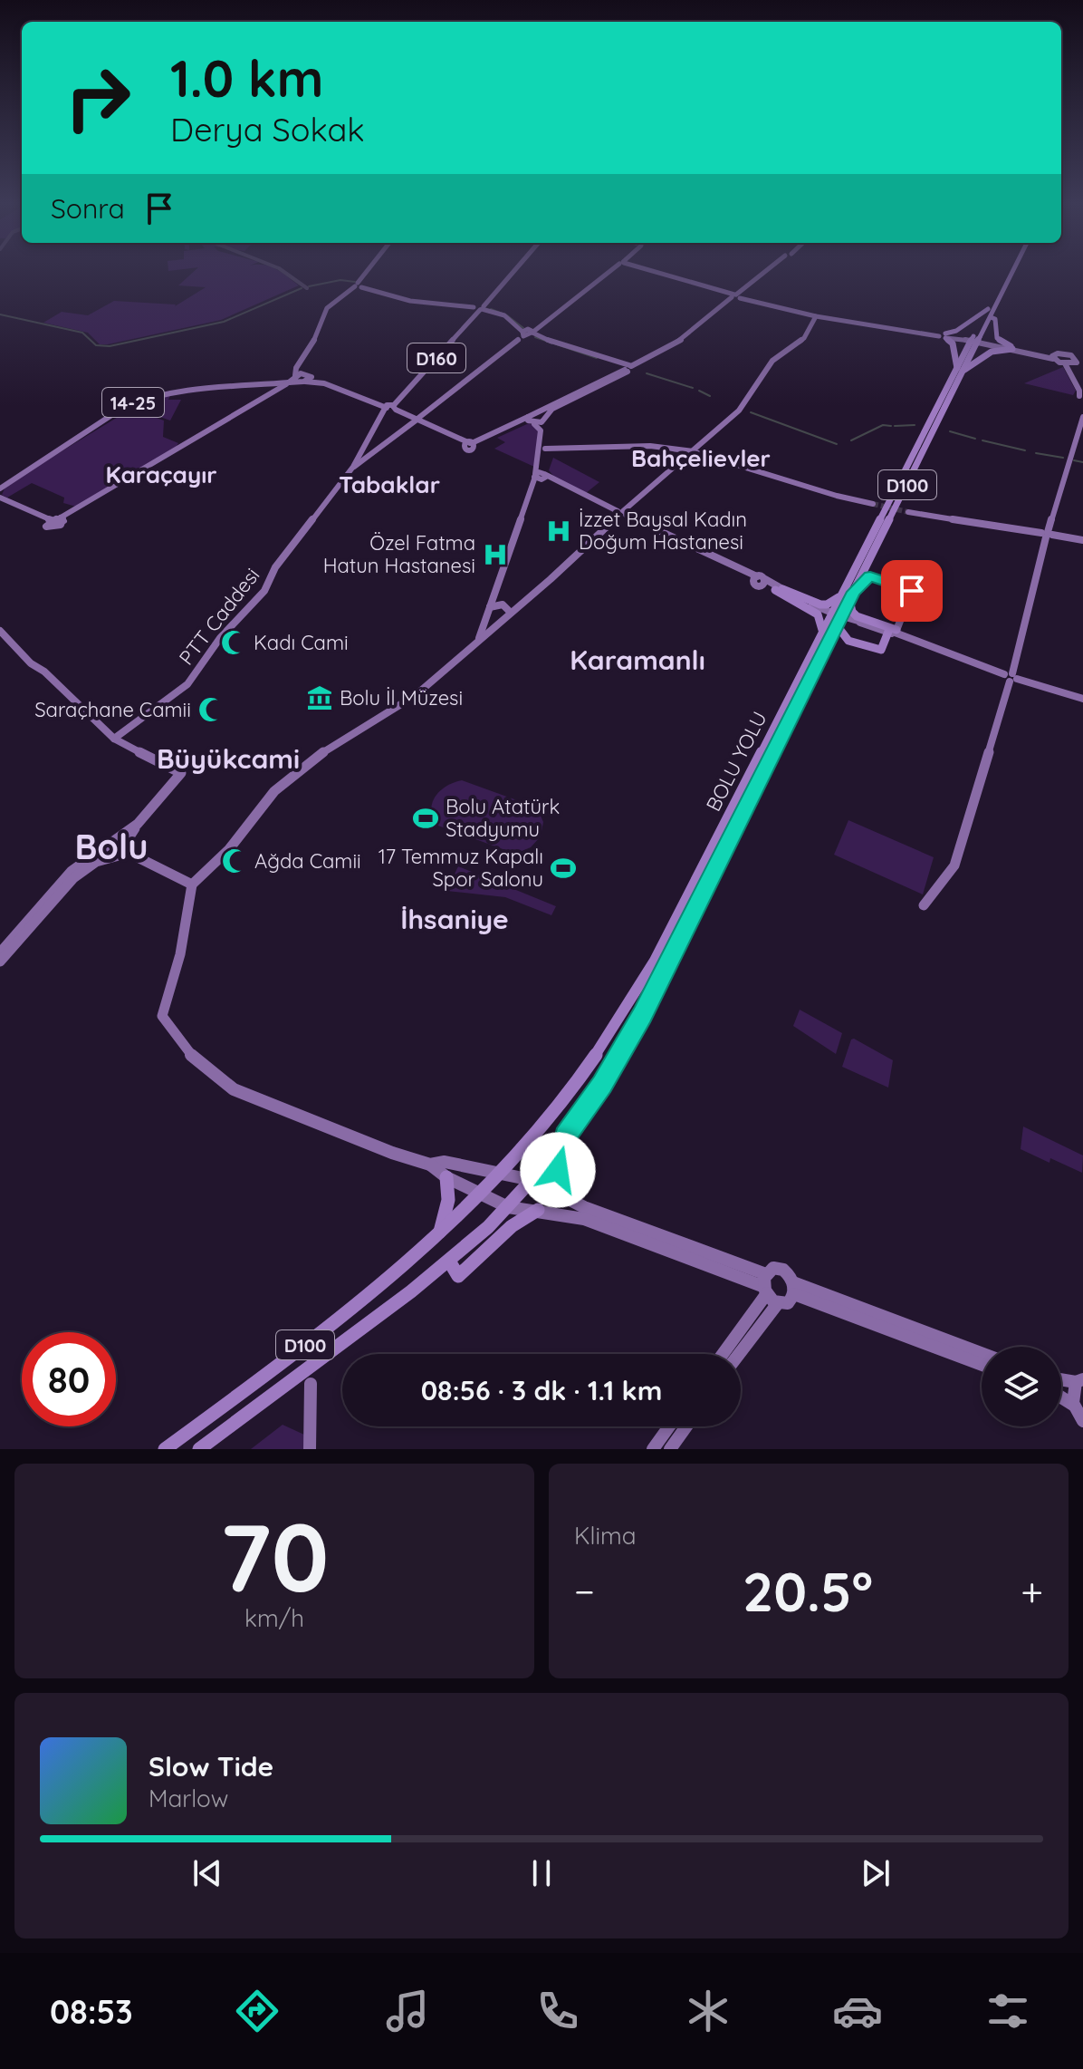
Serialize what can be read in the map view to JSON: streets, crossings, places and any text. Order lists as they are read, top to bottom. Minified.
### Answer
{"streets":{"highway":["D100","BOLU YOLU"],"main road":["D160","14-25","PTT Caddesi"]},"crossings":[["D160","14-25"],["D100","BOLU YOLU"]],"districts":["Bahçelievler","Karaçayır","Tabaklar","Karamanlı","Büyükcami","Bolu","İhsaniye"],"places":{"hospital":["İzzet Baysal Kadın Doğum Hastanesi","Özel Fatma Hatun Hastanesi"],"mosque":["Kadı Cami","Saraçhane Camii","Ağda Camii"],"museum":["Bolu İl Müzesi"],"sports":["Bolu Atatürk Stadyumu","17 Temmuz Kapalı Spor Salonu"]},"page":{"turn":["1.0 km","Derya Sokak"],"then":"Sonra","limit":"80","trip":"08:56 · 3 dk · 1.1 km","tile":[["70","km/h"],"Klima"],"heat":["−","20.5°","+"],"song":["Slow Tide","Marlow"],"tabs":"08:53"}}
